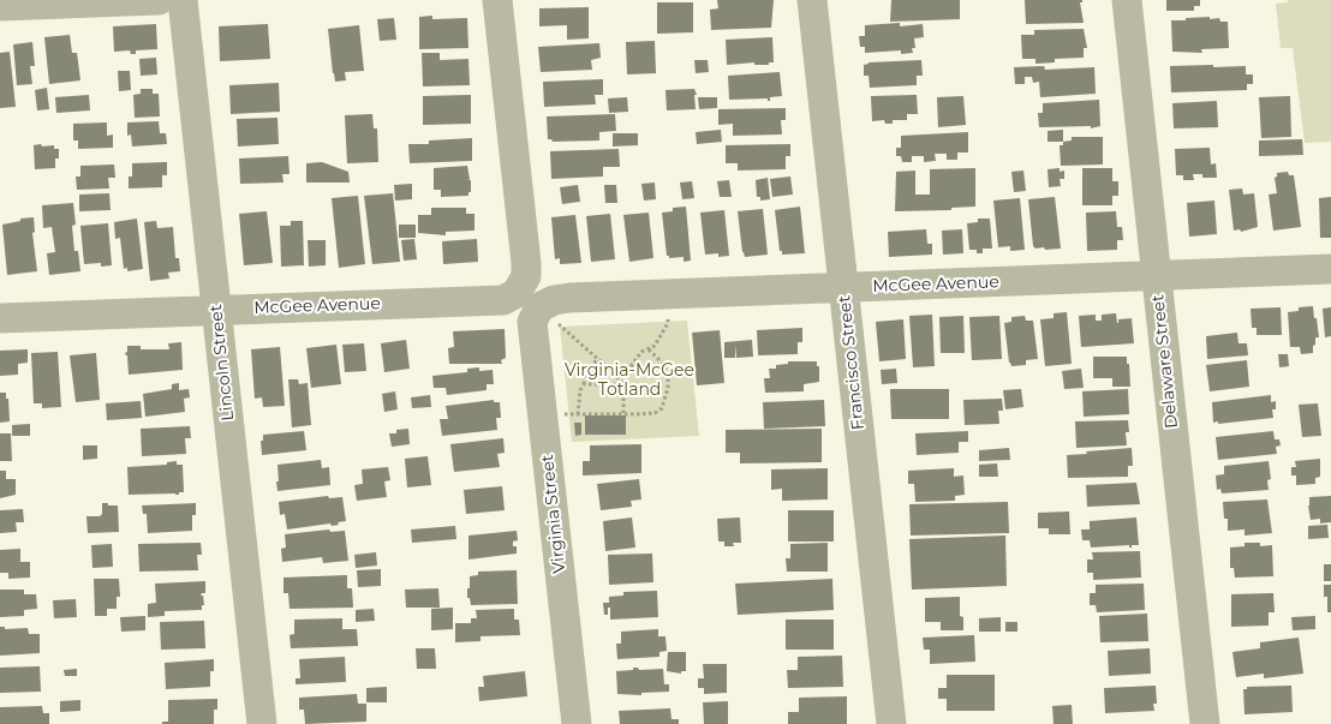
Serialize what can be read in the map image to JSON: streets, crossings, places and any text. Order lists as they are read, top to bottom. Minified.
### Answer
{"streets":{"street":["McGee Avenue","Delaware Street","Lincoln Street","Francisco Street","Virginia Street"]},"crossings":[["McGee Avenue","Delaware Street"],["McGee Avenue","Lincoln Street"],["McGee Avenue","Francisco Street"],["McGee Avenue","Virginia Street"]],"parks":["Virginia-McGee Totland"]}
